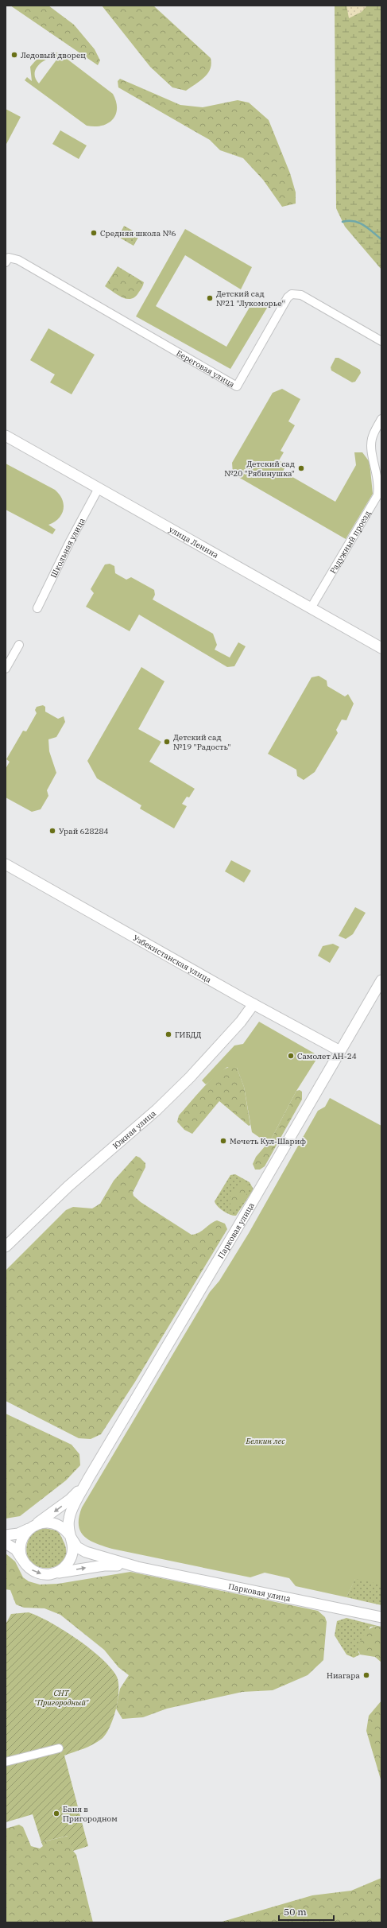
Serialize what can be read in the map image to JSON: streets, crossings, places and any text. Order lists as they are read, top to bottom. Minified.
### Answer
{"streets":{"main road":["улица Ленина","Узбекистанская улица","Южная улица","Парковая улица"],"street":["Береговая улица","Радужный проезд","Школьная улица"]},"crossings":[["улица Ленина","Радужный проезд"],["улица Ленина","Школьная улица"],["Узбекистанская улица","Южная улица"],["Узбекистанская улица","Парковая улица"]],"parks":["Белкин лес","СНТ \"Пригородный\""],"places":["Ледовый дворец","Средняя школа №6","Детский сад №21 \"Лукоморье\"","Детский сад №20 \"Рябинушка\"","Детский сад №19 \"Радость\"","Урай 628284","ГИБДД","Самолет АН-24","Мечеть Кул-Шариф","Ниагара","Баня в Пригородном"],"scale_bar":"50 m"}
